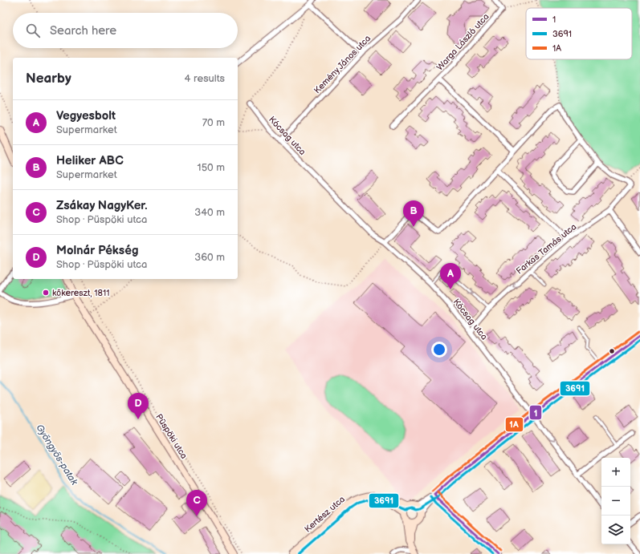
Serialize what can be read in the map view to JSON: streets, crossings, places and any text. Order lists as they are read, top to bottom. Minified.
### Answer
{"streets":{"street":["Warga László utca","Kemény János utca","Kócsag utca","Farkas Tamás utca","Püspöki utca","Kertész utca"]},"crossings":[["Kemény János utca","Kócsag utca"],["Kócsag utca","Farkas Tamás utca"]],"water":["Gyöngyös-patak"],"places":["kőkereszt, 1811"],"lines":["transit line 1A","transit line 1","transit line 3691"],"legend":["1","3691","1A"],"page":{"search":"Search here","heading":["Nearby","4 results"],"list":[{"mark":"A","name":"Vegyesbolt","note":"Supermarket","value":"70 m"},{"mark":"B","name":"Heliker ABC","note":"Supermarket","value":"150 m"},{"mark":"C","name":"Zsákay NagyKer.","note":"Shop · Püspöki utca","value":"340 m"},{"mark":"D","name":"Molnár Pékség","note":"Shop · Püspöki utca","value":"360 m"}],"pins":["B","A","D","C"],"map_buttons":["+","−"]}}
